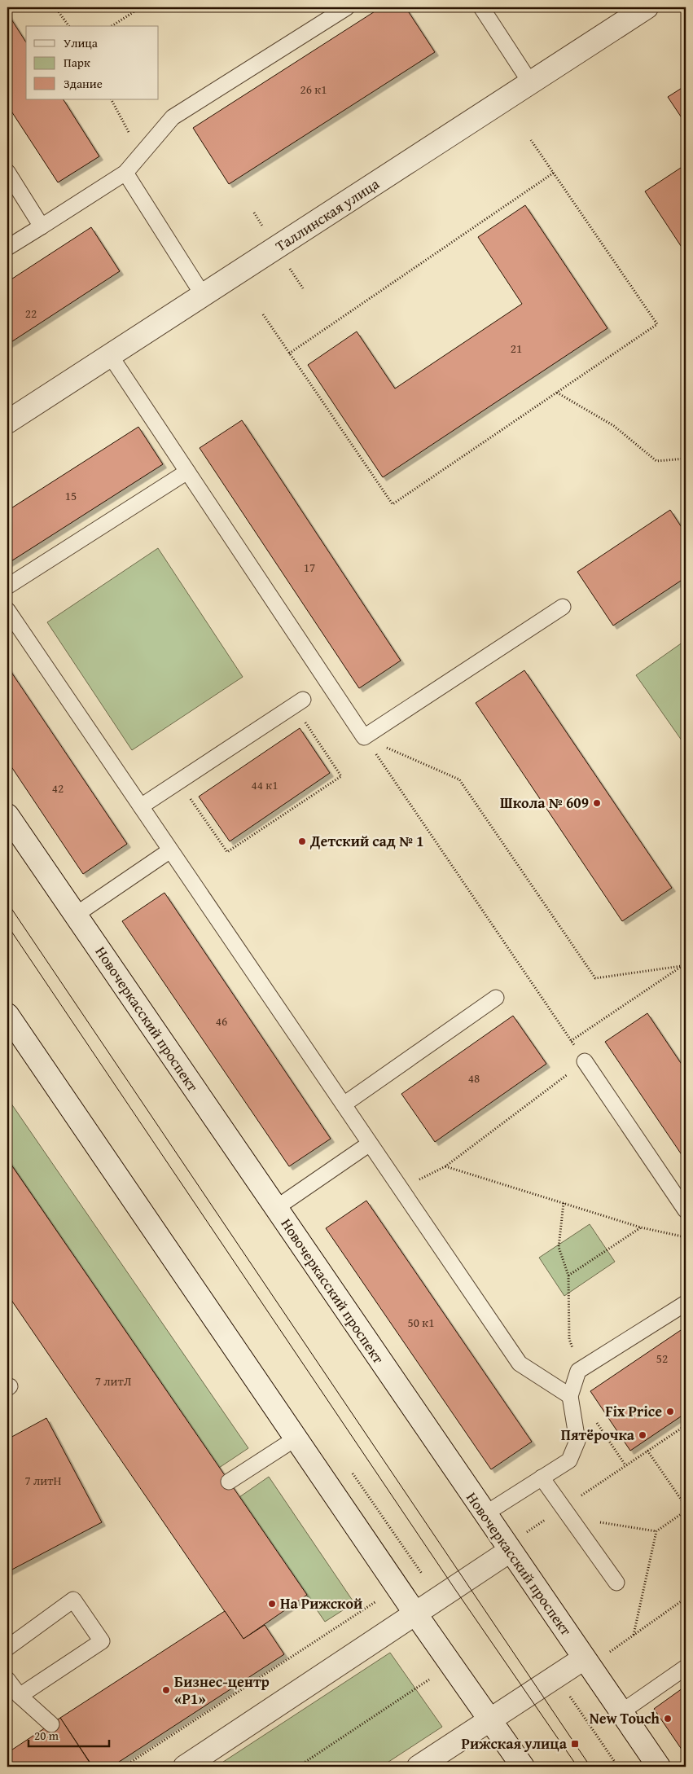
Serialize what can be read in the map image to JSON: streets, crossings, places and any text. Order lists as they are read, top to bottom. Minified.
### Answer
{"streets":{"main road":["Таллинская улица","Новочеркасский проспект"]},"places":{"other":["Школа № 609","Детский сад № 1","Fix Price","Пятёрочка","На Рижской","Бизнес-центр «Р1»","New Touch"],"transit":["Рижская улица"]},"house_numbers":["26 к1","22","21","15","17","44 к1","42","46","48","50 к1","52","7 литЛ","7 литН"],"legend":["Улица","Парк","Здание"],"scale_bar":"20 m"}
